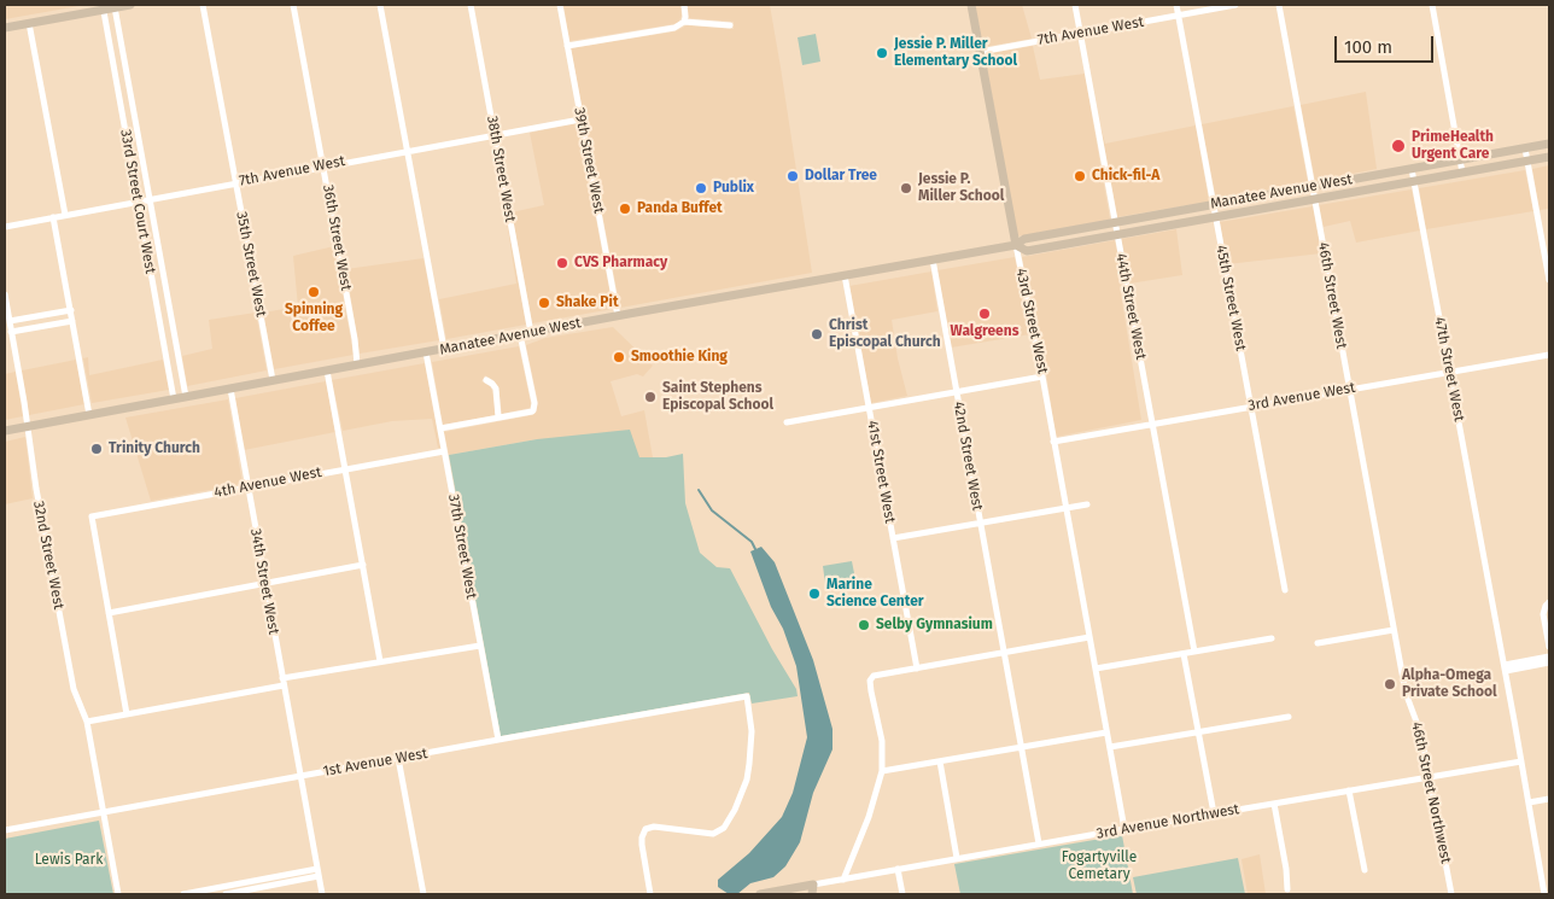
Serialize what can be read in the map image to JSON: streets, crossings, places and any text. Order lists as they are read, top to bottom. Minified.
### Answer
{"streets":{"main road":["Manatee Avenue West","43rd Street West"],"street":["7th Avenue West","39th Street West","38th Street West","33rd Street Court West","36th Street West","35th Street West","46th Street West","45th Street West","44th Street West","47th Street West","3rd Avenue West","42nd Street West","41st Street West","4th Avenue West","37th Street West","32nd Street West","34th Street West","1st Avenue West","46th Street Northwest","3rd Avenue Northwest"]},"crossings":[["7th Avenue West","39th Street West"],["7th Avenue West","38th Street West"],["7th Avenue West","33rd Street Court West"],["7th Avenue West","36th Street West"],["7th Avenue West","35th Street West"],["7th Avenue West","45th Street West"],["7th Avenue West","44th Street West"],["7th Avenue West","43rd Street West"],["39th Street West","Manatee Avenue West"],["38th Street West","Manatee Avenue West"],["Manatee Avenue West","33rd Street Court West"],["Manatee Avenue West","36th Street West"],["Manatee Avenue West","35th Street West"],["Manatee Avenue West","46th Street West"],["Manatee Avenue West","45th Street West"],["Manatee Avenue West","44th Street West"],["Manatee Avenue West","43rd Street West"],["Manatee Avenue West","47th Street West"],["Manatee Avenue West","42nd Street West"],["Manatee Avenue West","41st Street West"],["Manatee Avenue West","37th Street West"],["Manatee Avenue West","32nd Street West"],["Manatee Avenue West","34th Street West"],["46th Street West","3rd Avenue West"],["46th Street West","46th Street Northwest"],["45th Street West","3rd Avenue West"],["44th Street West","3rd Avenue West"],["43rd Street West","3rd Avenue West"],["43rd Street West","3rd Avenue Northwest"],["47th Street West","3rd Avenue West"],["47th Street West","3rd Avenue Northwest"],["42nd Street West","3rd Avenue Northwest"],["4th Avenue West","37th Street West"],["4th Avenue West","34th Street West"],["37th Street West","1st Avenue West"],["32nd Street West","1st Avenue West"],["34th Street West","1st Avenue West"],["46th Street Northwest","3rd Avenue Northwest"]],"parks":["Fogartyville Cemetary","Lewis Park"],"places":["Jessie P. Miller Elementary School","PrimeHealth Urgent Care","Dollar Tree","Chick-fil-A","Publix","Jessie P. Miller School","Panda Buffet","CVS Pharmacy","Spinning Coffee","Shake Pit","Walgreens","Christ Episcopal Church","Smoothie King","Saint Stephens Episcopal School","Trinity Church","Marine Science Center","Selby Gymnasium","Alpha-Omega Private School"],"scale_bar":"100 m"}
